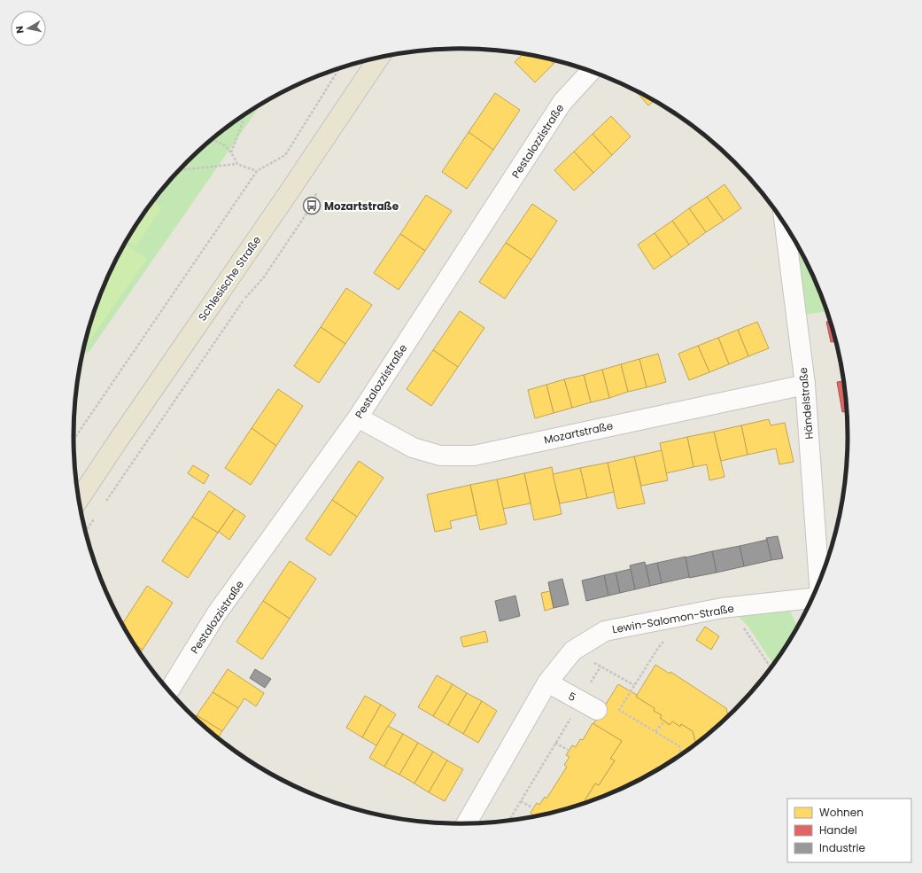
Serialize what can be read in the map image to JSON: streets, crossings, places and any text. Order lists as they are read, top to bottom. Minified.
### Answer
{"streets":{"main road":["Schlesische Straße"],"street":["Pestalozzistraße","Händelstraße","Mozartstraße","Lewin-Salomon-Straße","5"]},"crossings":[["Pestalozzistraße","Mozartstraße"],["Händelstraße","Mozartstraße"],["Lewin-Salomon-Straße","5"]],"places":{"bus stop":["Mozartstraße"]},"legend":["Wohnen","Handel","Industrie"],"north":"left"}
